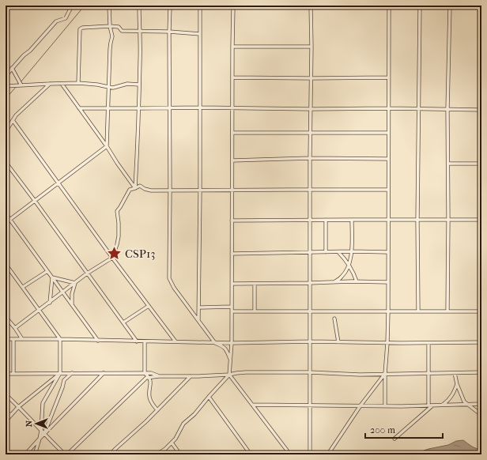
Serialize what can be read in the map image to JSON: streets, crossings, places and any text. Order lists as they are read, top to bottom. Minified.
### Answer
{"places":{"place":["CSP13"]},"scale_bar":"200 m","north":"left"}
